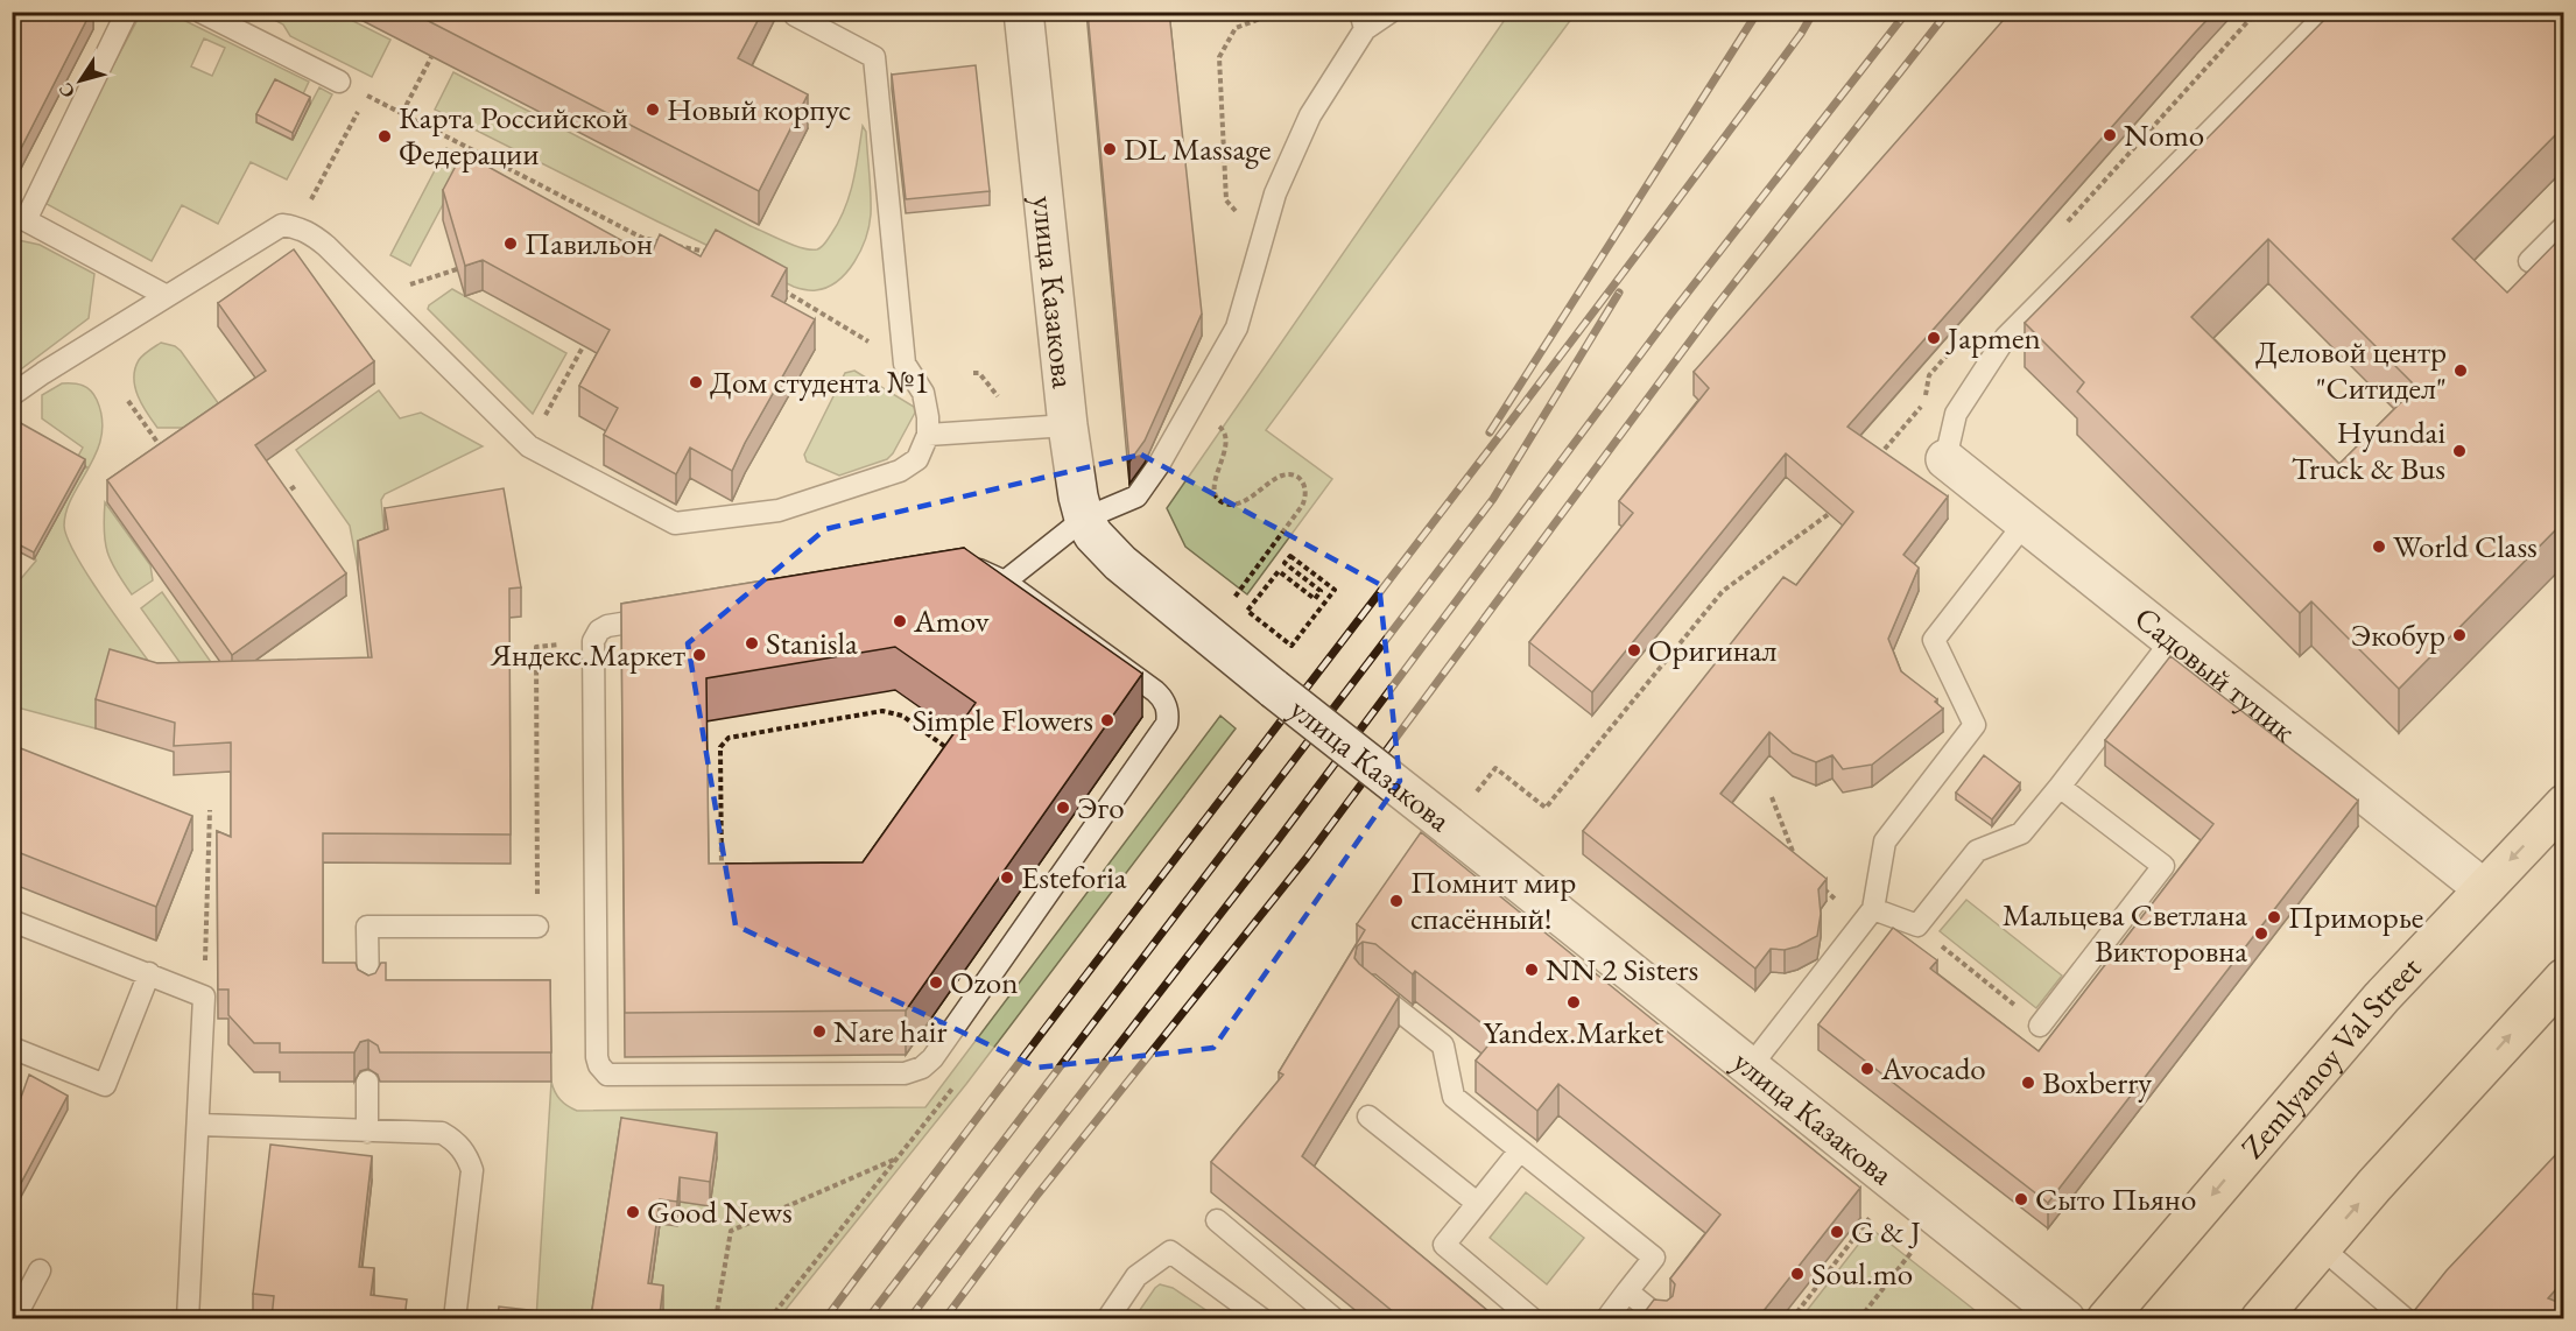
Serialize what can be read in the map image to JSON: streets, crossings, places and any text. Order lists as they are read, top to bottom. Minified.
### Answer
{"streets":{"main road":["Zemlyanoy Val Street"],"street":["улица Казакова","Садовый тупик"]},"crossings":[["Садовый тупик","Zemlyanoy Val Street"]],"places":["Новый корпус","Nomo","Карта Российской Федерации","DL Massage","Павильон","Japmen","Деловой центр \"Ситидел\"","Дом студента №1","Hyundai Truck & Bus","World Class","Amov","Экобур","Stanisla","Оригинал","Яндекс.Маркет","Simple Flowers","Эго","Esteforia","Помнит мир спасённый!","Приморье","Мальцева Светлана Викторовна","NN 2 Sisters","Ozon","Yandex.Market","Nare hair","Avocado","Boxberry","Сыто Пьяно","Good News","G & J","Soul.mo"],"north":"bottom left"}
